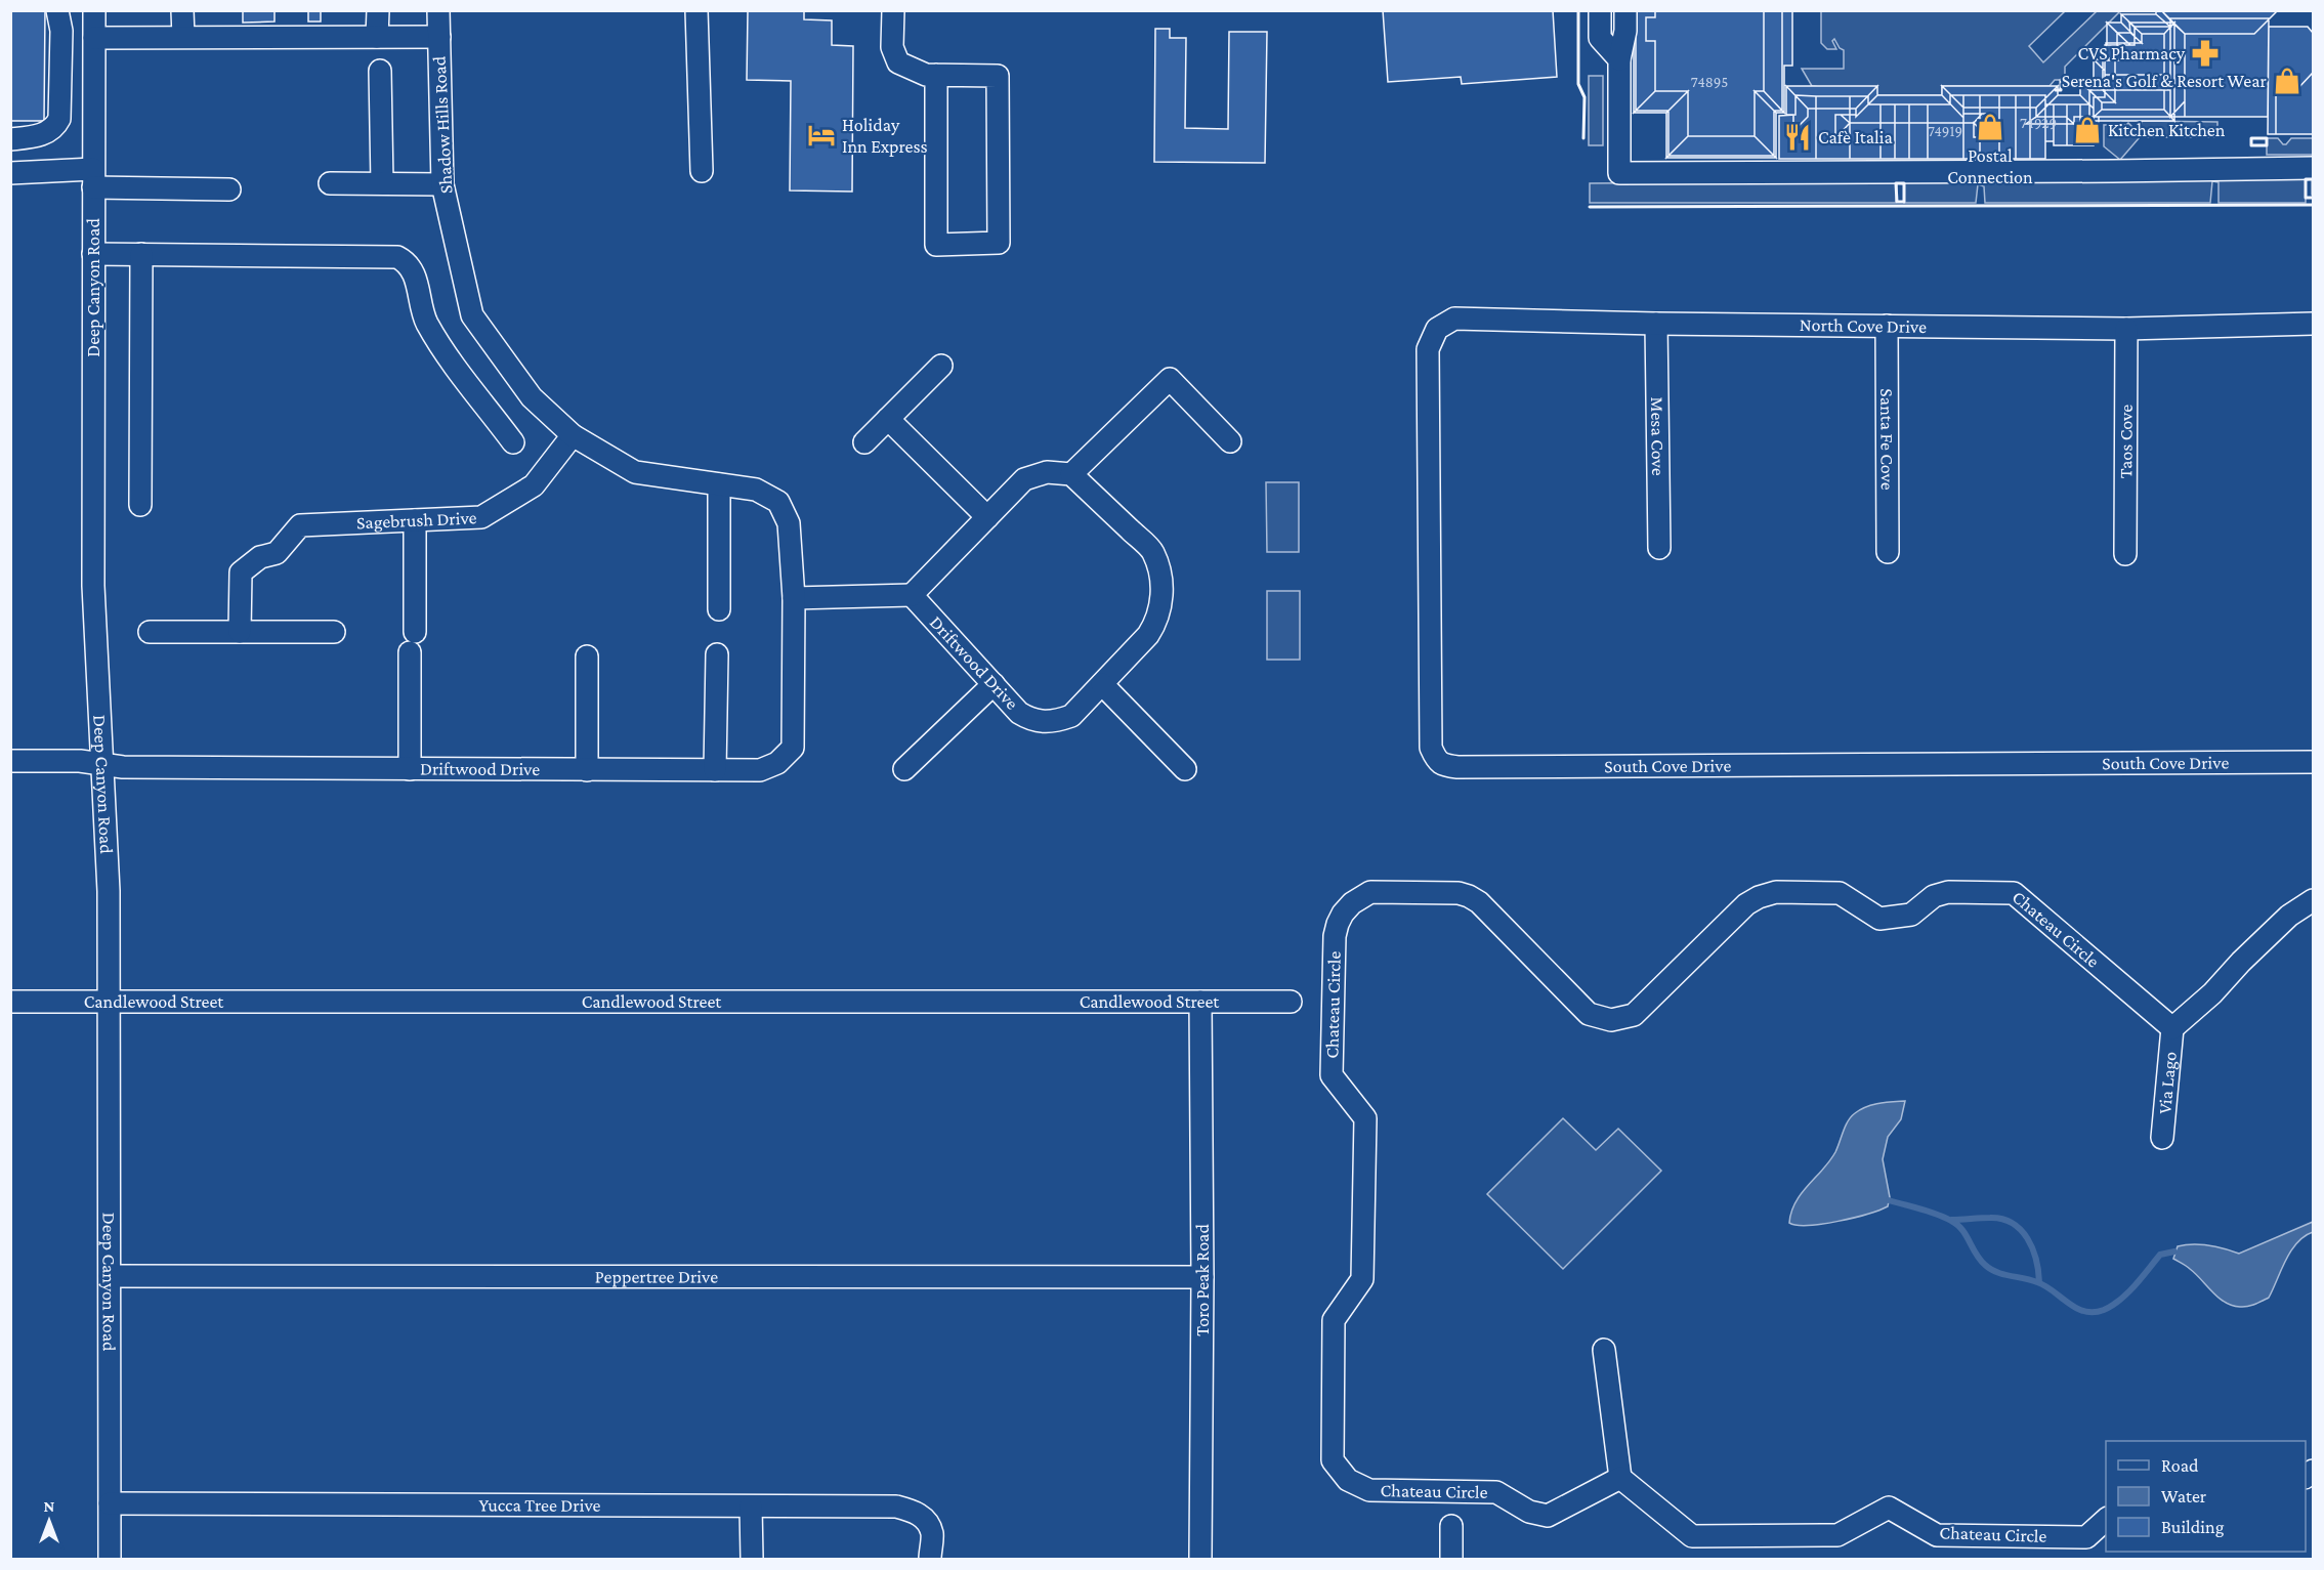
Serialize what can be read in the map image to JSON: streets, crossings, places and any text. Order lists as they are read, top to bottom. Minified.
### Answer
{"streets":{"street":["Shadow Hills Road","Deep Canyon Road","North Cove Drive","Mesa Cove","Santa Fe Cove","Taos Cove","Sagebrush Drive","Driftwood Drive","South Cove Drive","Chateau Circle","Candlewood Street","Via Lago","Peppertree Drive","Toro Peak Road","Yucca Tree Drive"]},"crossings":[["Shadow Hills Road","Sagebrush Drive"],["Shadow Hills Road","Driftwood Drive"],["Deep Canyon Road","Driftwood Drive"],["Deep Canyon Road","Candlewood Street"],["Deep Canyon Road","Peppertree Drive"],["Deep Canyon Road","Yucca Tree Drive"],["North Cove Drive","Mesa Cove"],["North Cove Drive","Santa Fe Cove"],["North Cove Drive","Taos Cove"],["North Cove Drive","South Cove Drive"],["Chateau Circle","Via Lago"],["Candlewood Street","Toro Peak Road"],["Peppertree Drive","Toro Peak Road"]],"places":{"pharmacy":["CVS Pharmacy"],"shop":["Serena's Golf & Resort Wear","Postal Connection","Kitchen Kitchen"],"hotel":["Holiday Inn Express"],"restaurant":["Cafè Italia"]},"house_numbers":["74895","74929","74919"],"legend":["Road","Water","Building"],"north":"top"}
